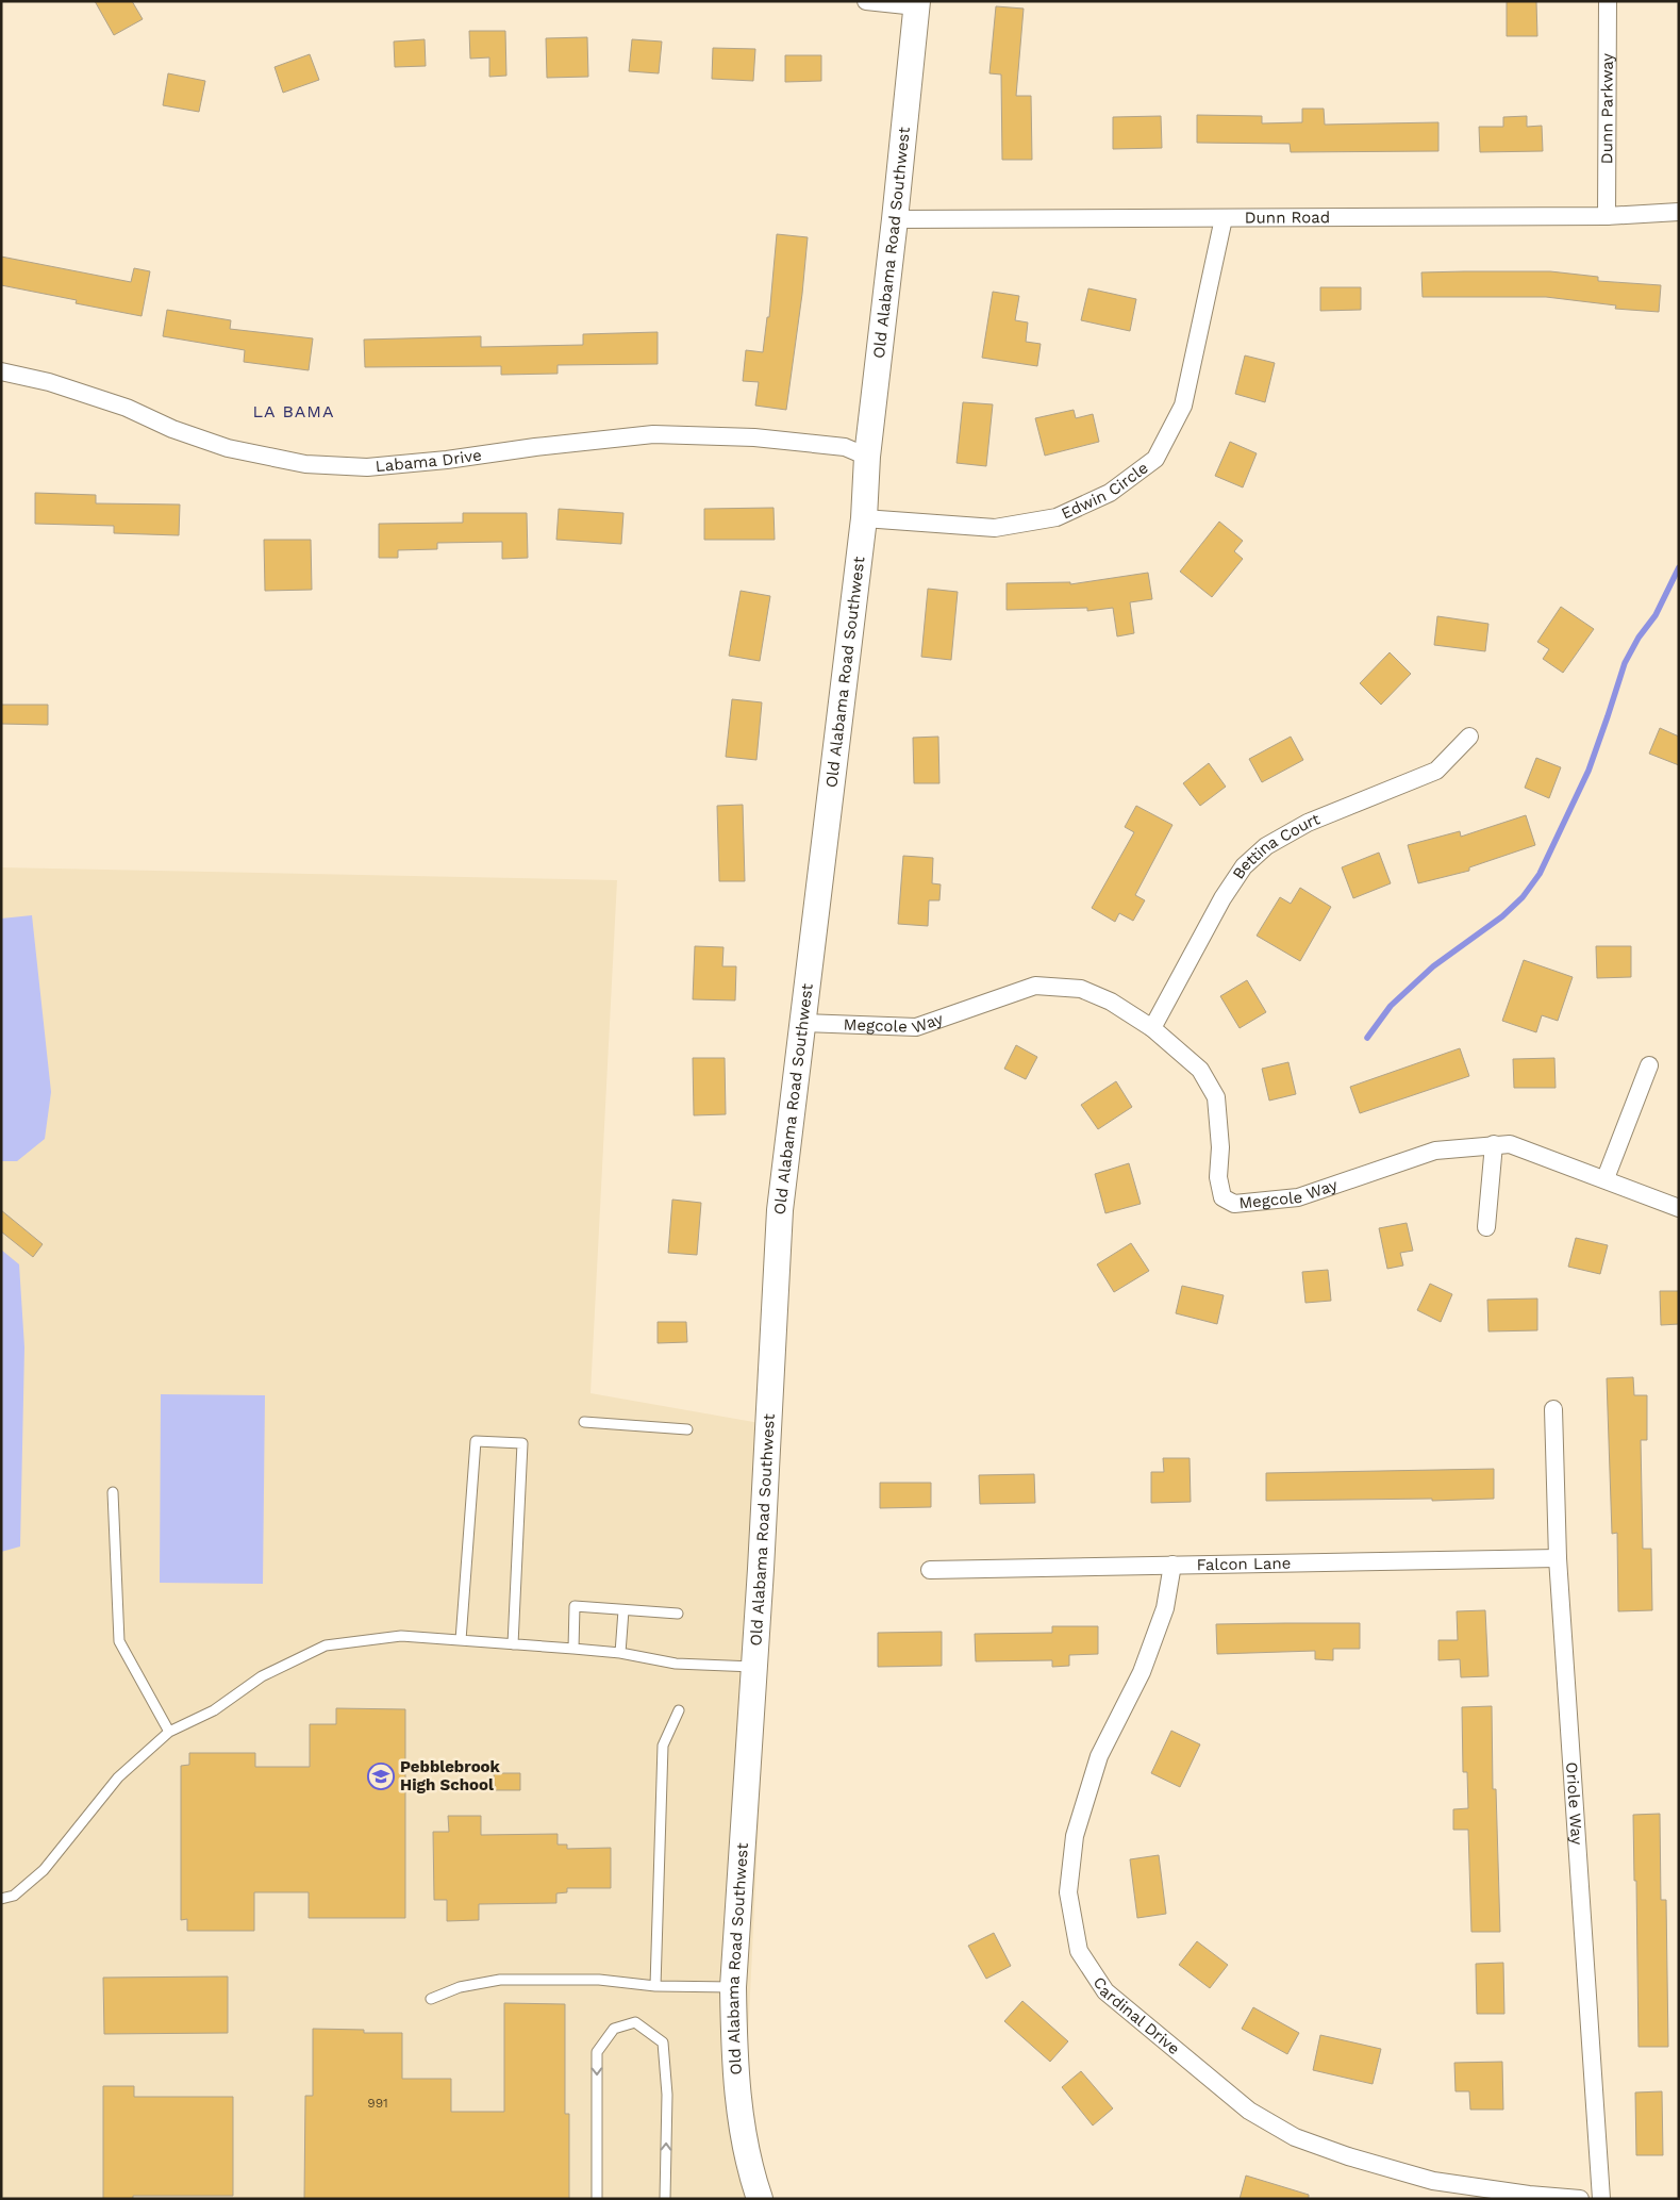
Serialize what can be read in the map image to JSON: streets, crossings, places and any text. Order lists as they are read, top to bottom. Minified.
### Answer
{"streets":{"street":["Dunn Parkway","Dunn Road","Old Alabama Road Southwest","Labama Drive","Edwin Circle","Bettina Court","Megcole Way","Falcon Lane","Oriole Way","Cardinal Drive"]},"crossings":[["Dunn Parkway","Dunn Road"],["Dunn Road","Old Alabama Road Southwest"],["Dunn Road","Edwin Circle"],["Old Alabama Road Southwest","Labama Drive"],["Old Alabama Road Southwest","Edwin Circle"],["Old Alabama Road Southwest","Megcole Way"],["Bettina Court","Megcole Way"],["Falcon Lane","Oriole Way"],["Falcon Lane","Cardinal Drive"]],"districts":["LA BAMA"],"places":{"school or university":["Pebblebrook High School"]},"house_numbers":["991"]}
